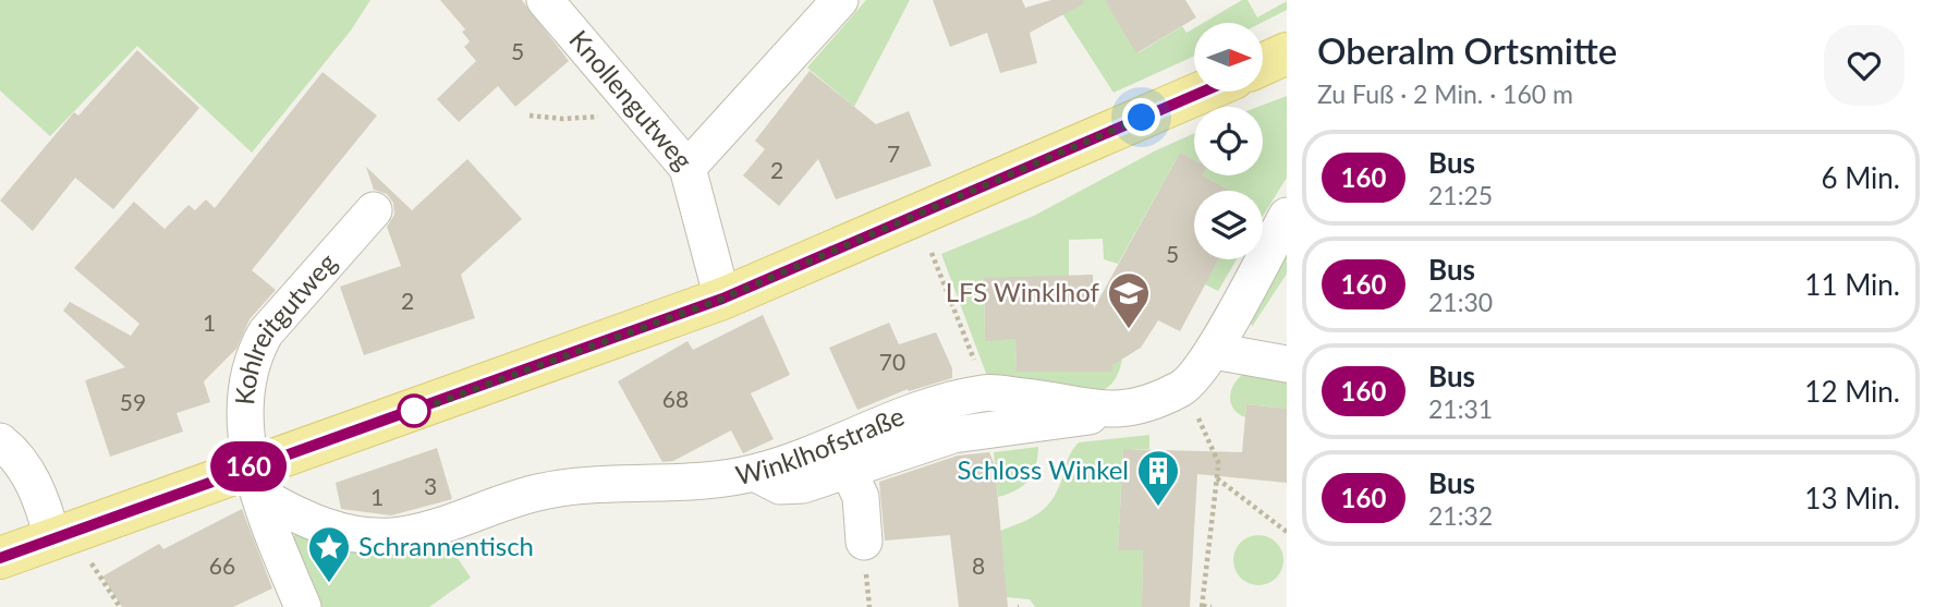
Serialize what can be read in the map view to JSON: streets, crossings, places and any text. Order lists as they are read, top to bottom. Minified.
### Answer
{"streets":{"street":["Knollengutweg","Kohlreitgutweg","Winklhofstraße"]},"crossings":[["Kohlreitgutweg","Winklhofstraße"]],"places":{"school or university":["LFS Winklhof"],"building":["Schloss Winkel"],"place":["Schrannentisch"]},"lines":["bus line 160"],"house_numbers":["5","7","2","5","2","1","70","68","59","3","1","66","8"],"north":"right","page":{"on_map":"160","heading":["Oberalm Ortsmitte","Zu Fuß · 2 Min. · 160 m"],"list":[{"mark":"160","name":"Bus","note":"21:25","value":"6 Min."},{"mark":"160","name":"Bus","note":"21:30","value":"11 Min."},{"mark":"160","name":"Bus","note":"21:31","value":"12 Min."},{"mark":"160","name":"Bus","note":"21:32","value":"13 Min."}]}}
